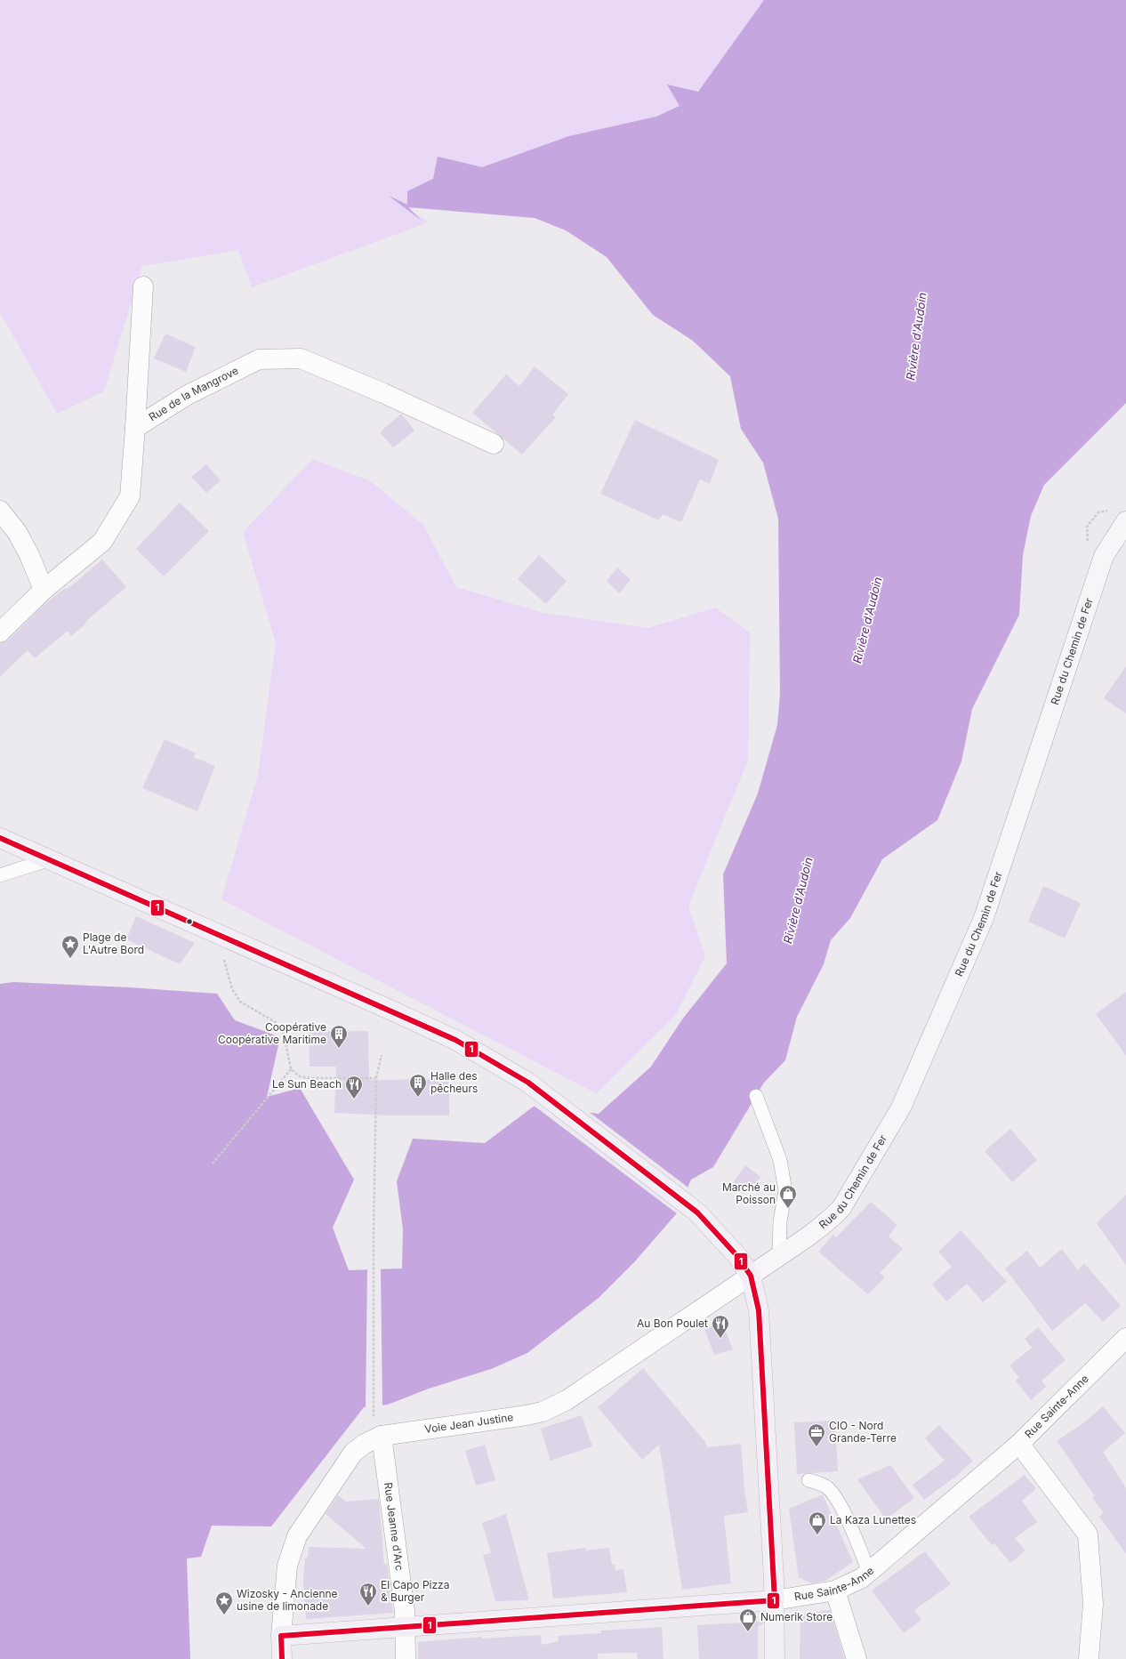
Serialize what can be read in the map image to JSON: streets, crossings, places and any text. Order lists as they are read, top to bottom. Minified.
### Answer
{"streets":{"main road":["Rue du Chemin de Fer","Rue Sainte-Anne"],"street":["Rue de la Mangrove","Voie Jean Justine","Rue Jeanne d'Arc"]},"crossings":[["Rue du Chemin de Fer","Voie Jean Justine"],["Rue Sainte-Anne","Voie Jean Justine"],["Rue Sainte-Anne","Rue Jeanne d'Arc"],["Voie Jean Justine","Rue Jeanne d'Arc"]],"water":["Rivière d'Audoin"],"places":{"place":["Plage de L'Autre Bord","Wizosky - Ancienne usine de limonade"],"building":["Coopérative Coopérative Maritime","Halle des pêcheurs"],"restaurant":["Le Sun Beach","Au Bon Poulet","El Capo Pizza & Burger"],"shop":["Marché au Poisson","La Kaza Lunettes","Numerik Store"],"office":["CIO - Nord Grande-Terre"]},"lines":["transit line 1"]}
